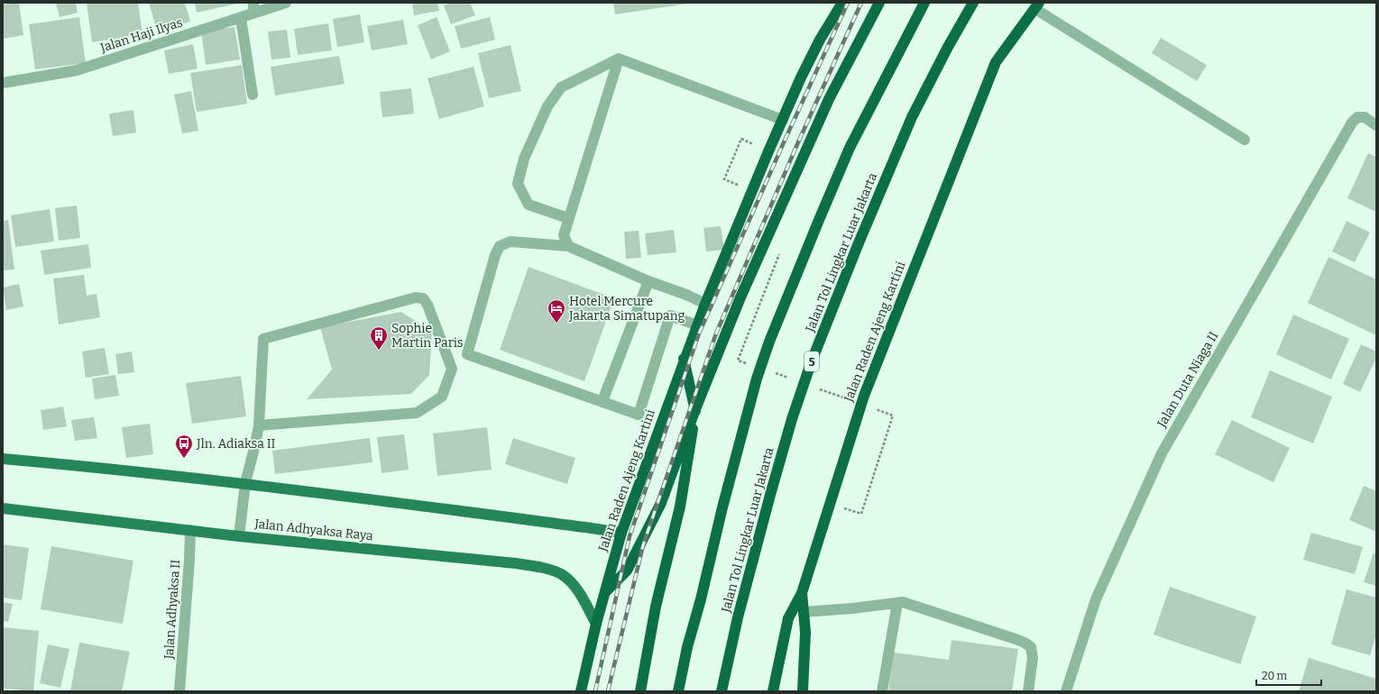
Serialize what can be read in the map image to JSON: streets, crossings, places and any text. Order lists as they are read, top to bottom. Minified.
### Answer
{"streets":{"highway":["Jalan Tol Lingkar Luar Jakarta","Jalan Raden Ajeng Kartini","5"],"main road":["Jalan Adhyaksa Raya"],"street":["Jalan Haji Ilyas","Jalan Duta Niaga II","Jalan Adhyaksa II"]},"crossings":[["Jalan Raden Ajeng Kartini","Jalan Adhyaksa Raya"],["Jalan Adhyaksa Raya","Jalan Adhyaksa II"]],"places":{"hotel":["Hotel Mercure Jakarta Simatupang"],"building":["Sophie Martin Paris"],"bus stop":["Jln. Adiaksa II"]},"scale_bar":"20 m"}
